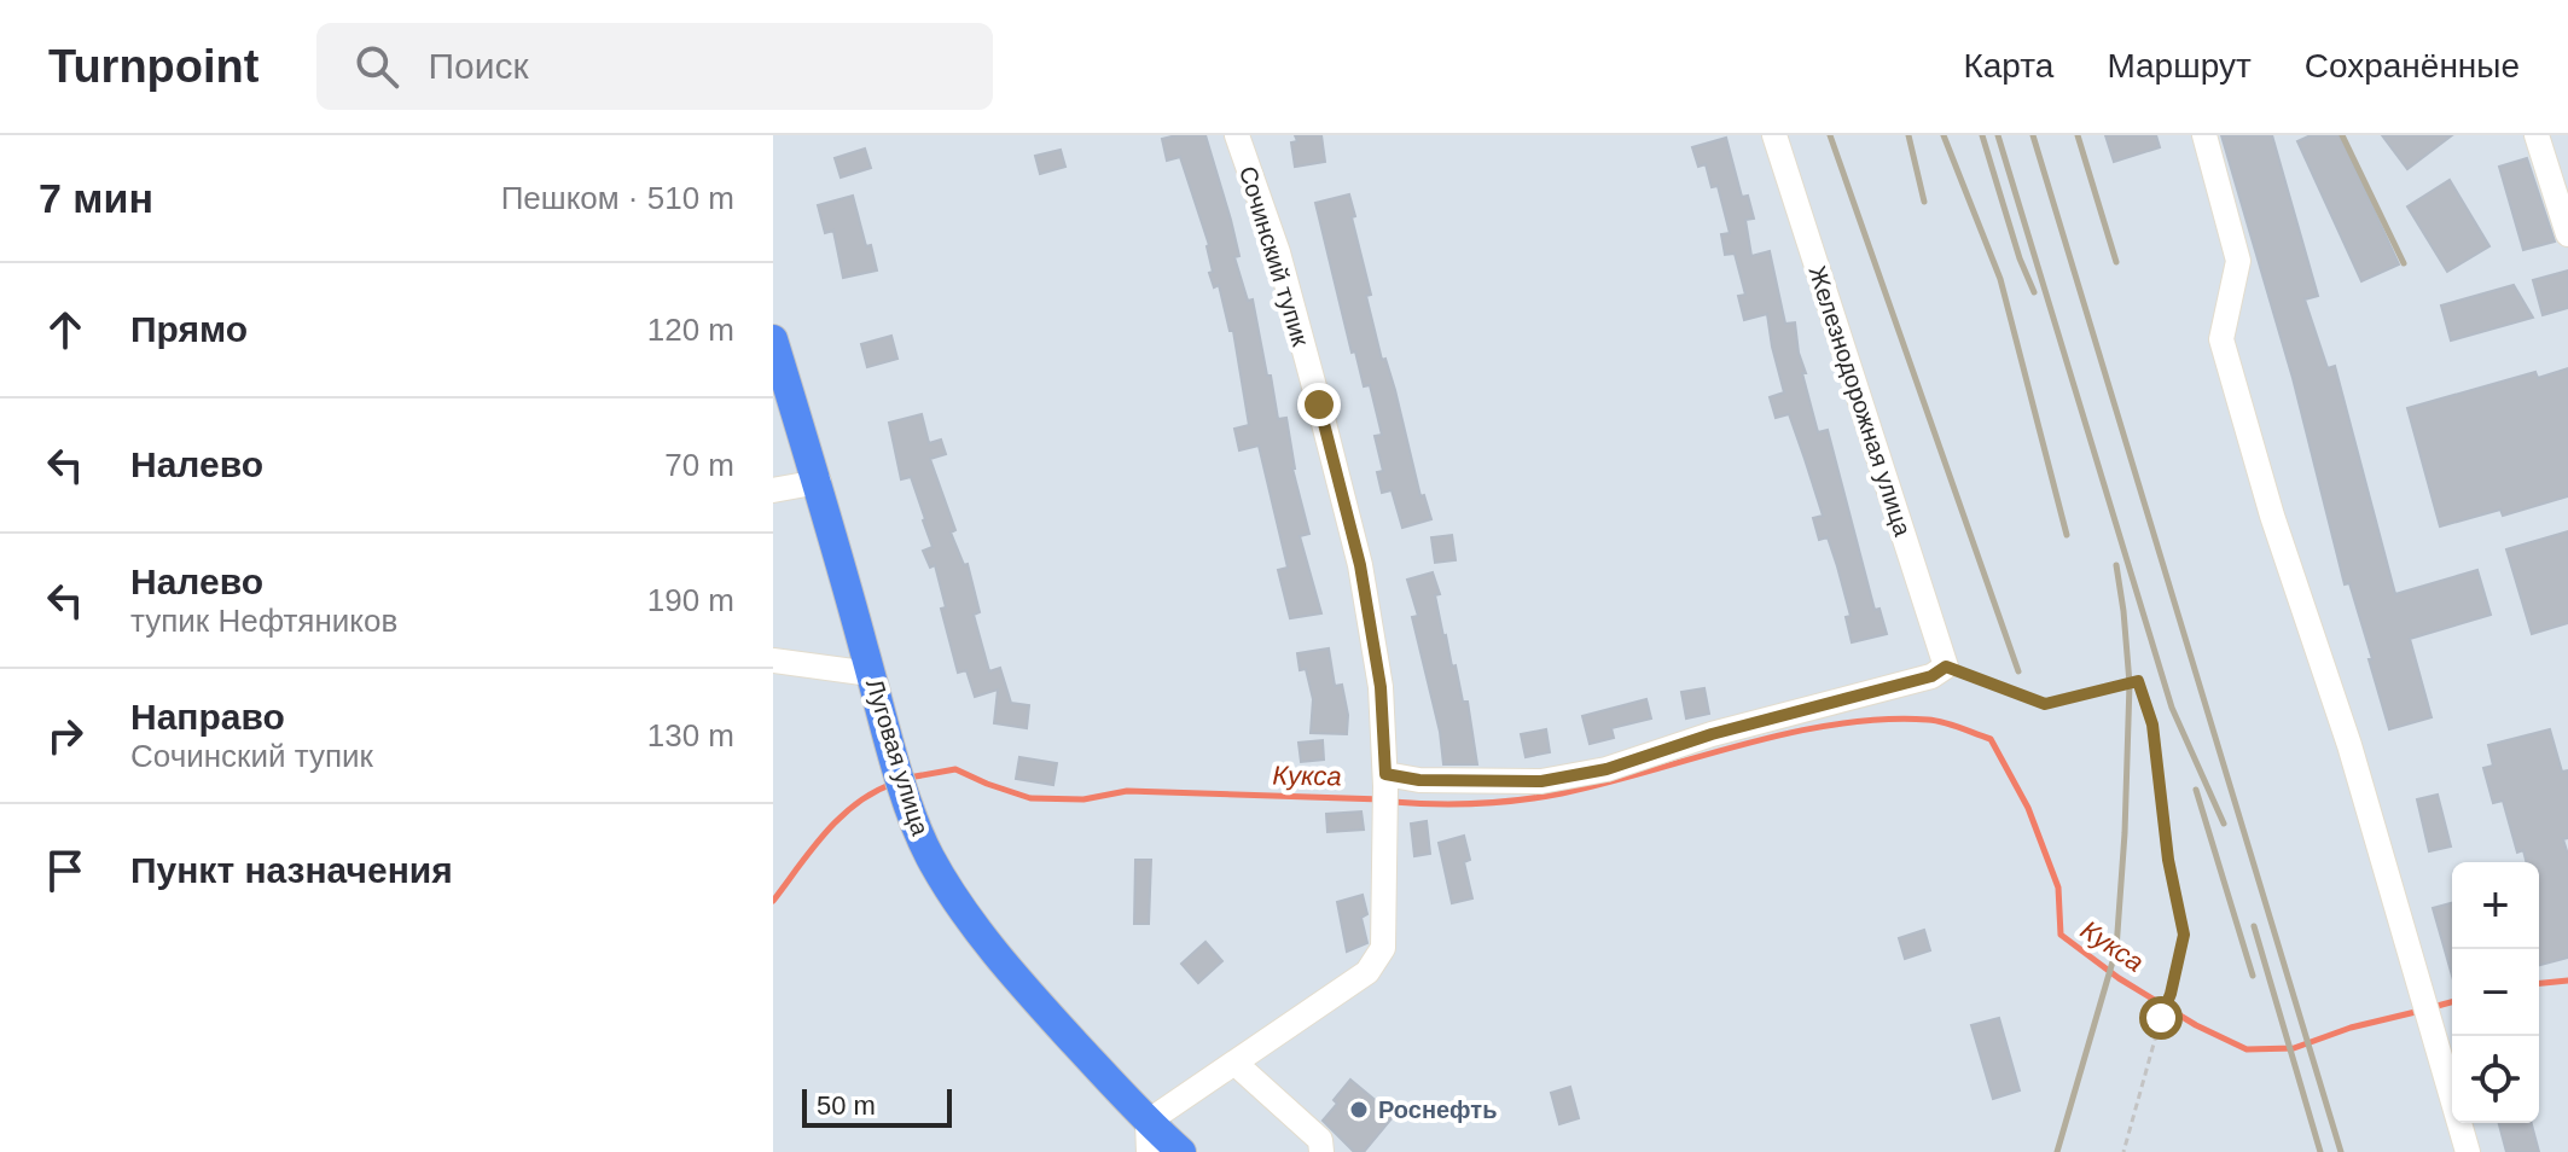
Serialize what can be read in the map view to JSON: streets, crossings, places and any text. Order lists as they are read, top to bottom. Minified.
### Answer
{"streets":{"main road":["Луговая улица"],"street":["Сочинский тупик","Железнодорожная улица"]},"water":["Кукса"],"places":["Роснефть"],"scale_bar":"50 m","page":{"header":"Turnpoint","search":"Поиск","nav":["Карта","Маршрут","Сохранённые"],"heading":["7 мин","Пешком · 510 m"],"list":[["Прямо","120 m"],["Налево","70 m"],["Налево","тупик Нефтяников","190 m"],["Направо","Сочинский тупик","130 m"],"Пункт назначения"],"map_buttons":["+","−"],"scale":"50 m"}}
